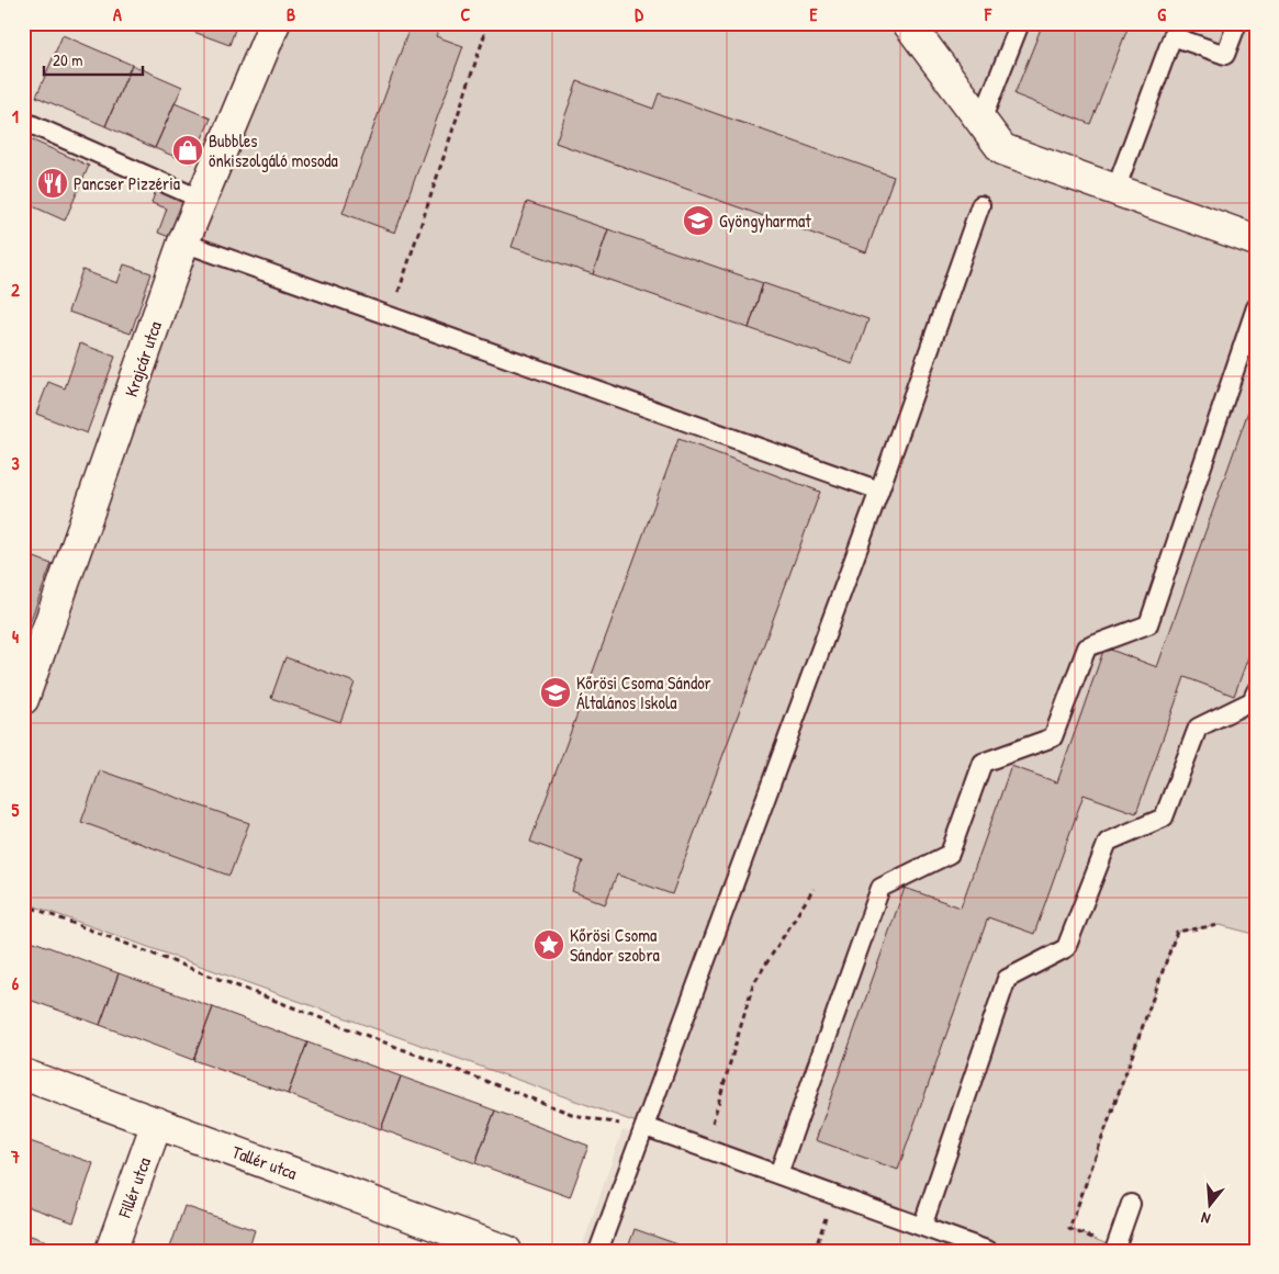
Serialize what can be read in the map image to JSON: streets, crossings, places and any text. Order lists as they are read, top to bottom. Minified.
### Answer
{"streets":{"street":["Krajcár utca","Tallér utca","Fillér utca"]},"crossings":[["Tallér utca","Fillér utca"]],"places":{"shop":["Bubbles önkiszolgáló mosoda"],"restaurant":["Pancser Pizzéria"],"school or university":["Gyöngyharmat","Kőrösi Csoma Sándor Általános Iskola"],"place":["Kőrösi Csoma Sándor szobra"]},"scale_bar":"20 m","north":"bottom","grid":{"columns":["A","B","C","D","E","F","G"],"rows":["1","2","3","4","5","6","7"]}}
